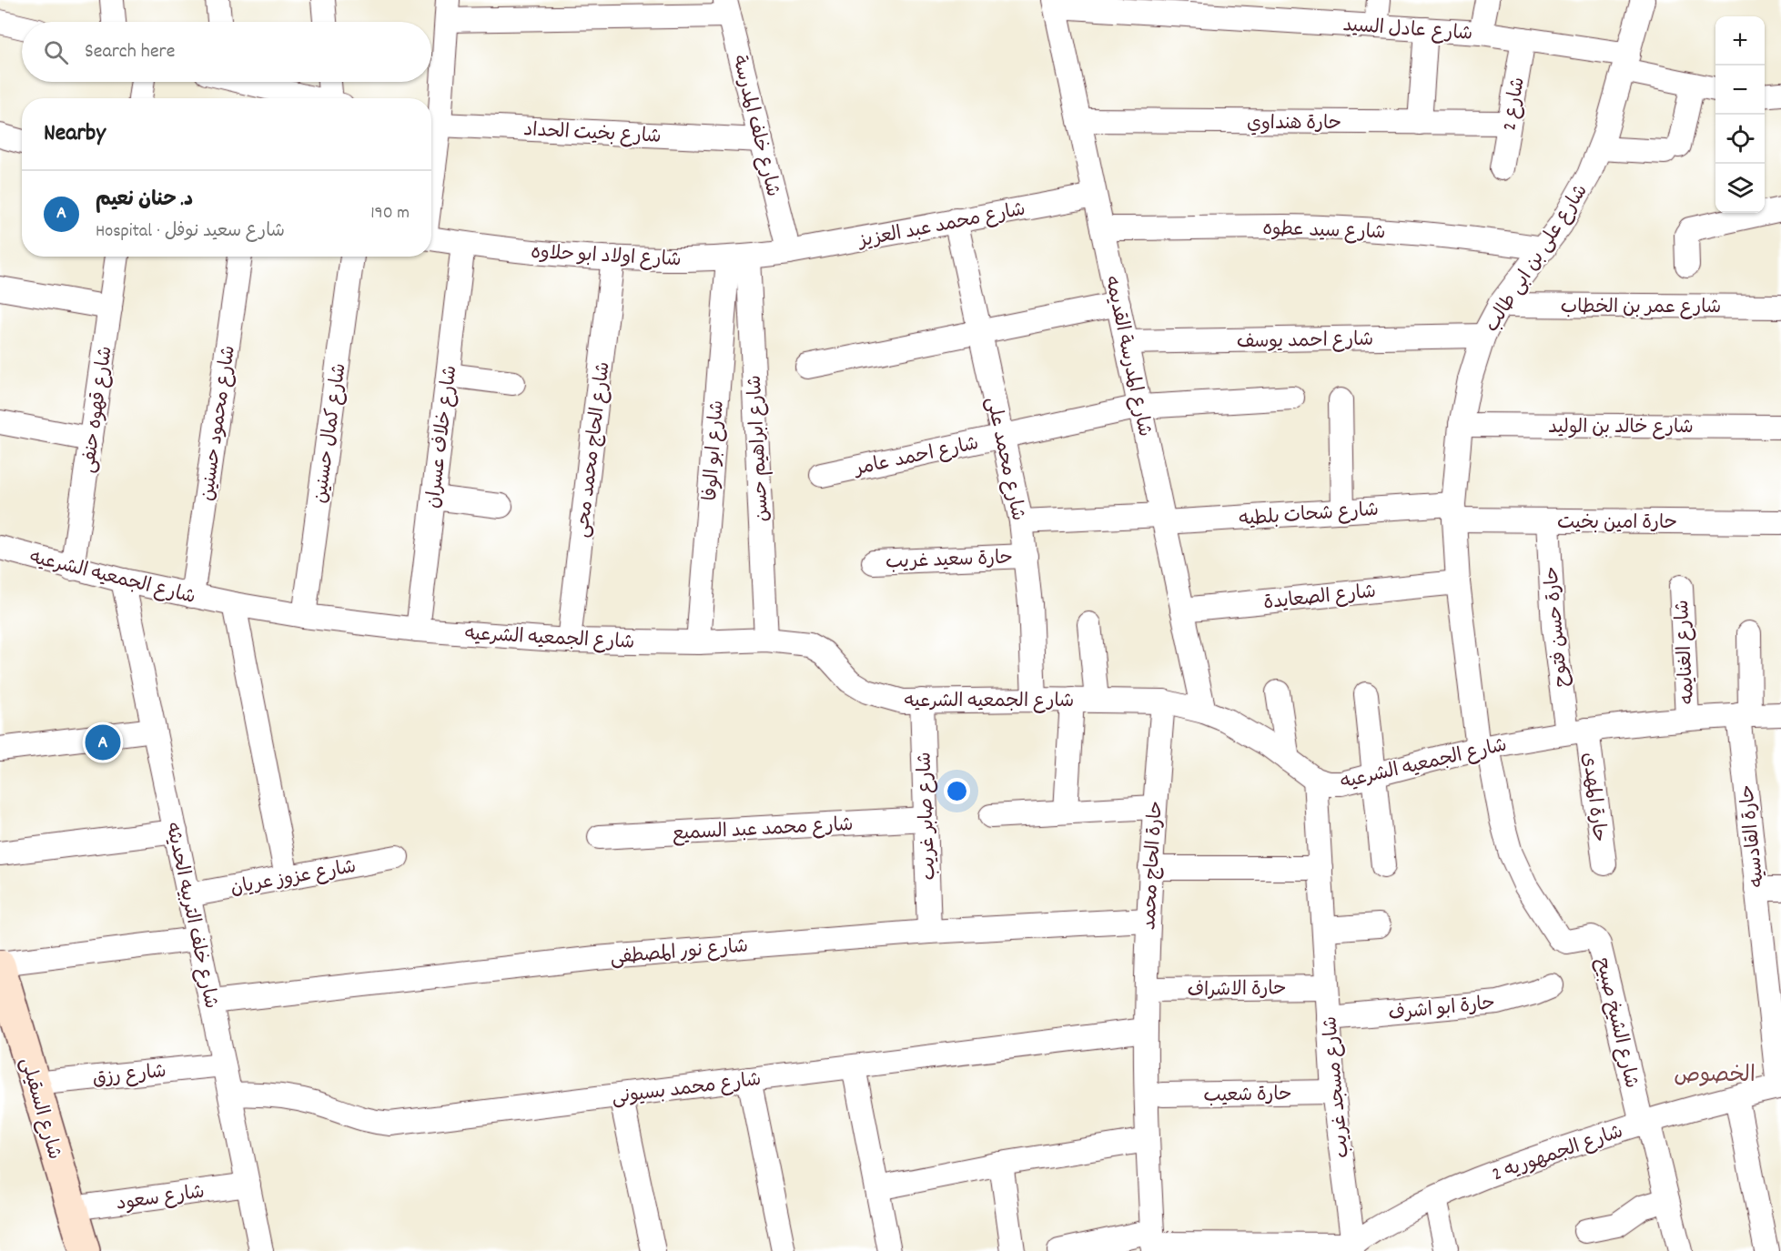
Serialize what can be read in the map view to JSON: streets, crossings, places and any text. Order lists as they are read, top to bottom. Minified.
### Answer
{"streets":{"street":["شارع عادل السيد","شارع 2","حارة هنداوي","شارع خلف المدرسة","شارع بخيت الحداد","شارع محمد عبد العزيز","شارع سيد عطوه","شارع اولاد ابو حلاوه","شارع على بن ابى طالب","شارع عمر بن الخطاب","شارع احمد يوسف","شارع المدرسة القديمه","شارع قهوه حنفى","شارع محمود حسنين","شارع خالد بن الوليد","شارع كمال حسنين","شارع خلاف عسران","شارع ابراهيم حسن","شارع الحاج محمد محى","شارع ابو الوفا","شارع احمد عامر","شارع محمد على","شارع شحات بلطيه","حارة امين بخيت","حارة سعيد غريب","شارع الجمعيه الشرعيه","شارع الصعايدة","حارة حسن فتوح","شارع الغنايمه","حارة المهدى","شارع صابر غريب","شارع محمد عبد السميع","حارة القادسيه","حارة الحاج محمد","شارع عزوز عريان","شارع خلف التربيه الحديثه","شارع نور المصطفى","حارة الاشراف","حارة ابو اشرف","شارع الشيخ صبيح","شارع رزق","شارع محمد بسيونى","شارع مسجد غريب","حارة شعيب","شارع السقيلى","شارع الجمهوريه 2","شارع سعود"]},"crossings":[["شارع عادل السيد","شارع 2"],["شارع عادل السيد","شارع على بن ابى طالب"],["شارع عادل السيد","شارع المدرسة القديمه"],["شارع 2","حارة هنداوي"],["حارة هنداوي","شارع المدرسة القديمه"],["شارع خلف المدرسة","شارع بخيت الحداد"],["شارع خلف المدرسة","شارع محمد عبد العزيز"],["شارع خلف المدرسة","شارع اولاد ابو حلاوه"],["شارع محمد عبد العزيز","شارع اولاد ابو حلاوه"],["شارع محمد عبد العزيز","شارع المدرسة القديمه"],["شارع محمد عبد العزيز","شارع محمد على"],["شارع سيد عطوه","شارع على بن ابى طالب"],["شارع سيد عطوه","شارع المدرسة القديمه"],["شارع اولاد ابو حلاوه","شارع خلاف عسران"],["شارع اولاد ابو حلاوه","شارع ابراهيم حسن"],["شارع اولاد ابو حلاوه","شارع الحاج محمد محى"],["شارع اولاد ابو حلاوه","شارع ابو الوفا"],["شارع على بن ابى طالب","شارع عمر بن الخطاب"],["شارع على بن ابى طالب","شارع احمد يوسف"],["شارع على بن ابى طالب","شارع خالد بن الوليد"],["شارع على بن ابى طالب","شارع شحات بلطيه"],["شارع على بن ابى طالب","حارة امين بخيت"],["شارع على بن ابى طالب","شارع الجمعيه الشرعيه"],["شارع على بن ابى طالب","شارع الصعايدة"],["شارع على بن ابى طالب","شارع الشيخ صبيح"],["شارع احمد يوسف","شارع المدرسة القديمه"],["شارع المدرسة القديمه","شارع احمد عامر"],["شارع المدرسة القديمه","شارع شحات بلطيه"],["شارع المدرسة القديمه","شارع الجمعيه الشرعيه"],["شارع المدرسة القديمه","شارع الصعايدة"],["شارع قهوه حنفى","شارع الجمعيه الشرعيه"],["شارع محمود حسنين","شارع الجمعيه الشرعيه"],["شارع كمال حسنين","شارع الجمعيه الشرعيه"],["شارع خلاف عسران","شارع الجمعيه الشرعيه"],["شارع ابراهيم حسن","شارع ابو الوفا"],["شارع ابراهيم حسن","شارع الجمعيه الشرعيه"],["شارع الحاج محمد محى","شارع الجمعيه الشرعيه"],["شارع ابو الوفا","شارع الجمعيه الشرعيه"],["شارع احمد عامر","شارع محمد على"],["شارع محمد على","شارع شحات بلطيه"],["شارع محمد على","حارة سعيد غريب"],["شارع محمد على","شارع الجمعيه الشرعيه"],["شارع شحات بلطيه","حارة امين بخيت"],["حارة امين بخيت","حارة حسن فتوح"],["شارع الجمعيه الشرعيه","حارة حسن فتوح"],["شارع الجمعيه الشرعيه","شارع الغنايمه"],["شارع الجمعيه الشرعيه","حارة المهدى"],["شارع الجمعيه الشرعيه","شارع صابر غريب"],["شارع الجمعيه الشرعيه","حارة القادسيه"],["شارع الجمعيه الشرعيه","حارة الحاج محمد"],["شارع الجمعيه الشرعيه","شارع خلف التربيه الحديثه"],["شارع الجمعيه الشرعيه","شارع الشيخ صبيح"],["شارع الجمعيه الشرعيه","شارع مسجد غريب"],["حارة حسن فتوح","حارة المهدى"],["شارع صابر غريب","شارع محمد عبد السميع"],["شارع صابر غريب","شارع نور المصطفى"],["حارة القادسيه","شارع الجمهوريه 2"],["حارة الحاج محمد","شارع نور المصطفى"],["حارة الحاج محمد","حارة الاشراف"],["حارة الحاج محمد","شارع محمد بسيونى"],["شارع عزوز عريان","شارع خلف التربيه الحديثه"],["شارع خلف التربيه الحديثه","شارع نور المصطفى"],["شارع خلف التربيه الحديثه","شارع رزق"],["شارع خلف التربيه الحديثه","شارع محمد بسيونى"],["شارع خلف التربيه الحديثه","شارع سعود"],["حارة الاشراف","شارع مسجد غريب"],["حارة ابو اشرف","شارع مسجد غريب"],["شارع الشيخ صبيح","شارع الجمهوريه 2"],["شارع رزق","شارع السقيلى"],["شارع مسجد غريب","حارة شعيب"],["شارع مسجد غريب","شارع الجمهوريه 2"],["شارع السقيلى","شارع سعود"]],"districts":["الخصوص"],"page":{"map_buttons":["+","−"],"search":"Search here","heading":"Nearby","list":[{"mark":"A","name":"د. حنان نعيم","note":"Hospital · شارع سعيد نوفل","value":"190 m"}],"pins":"A"}}
